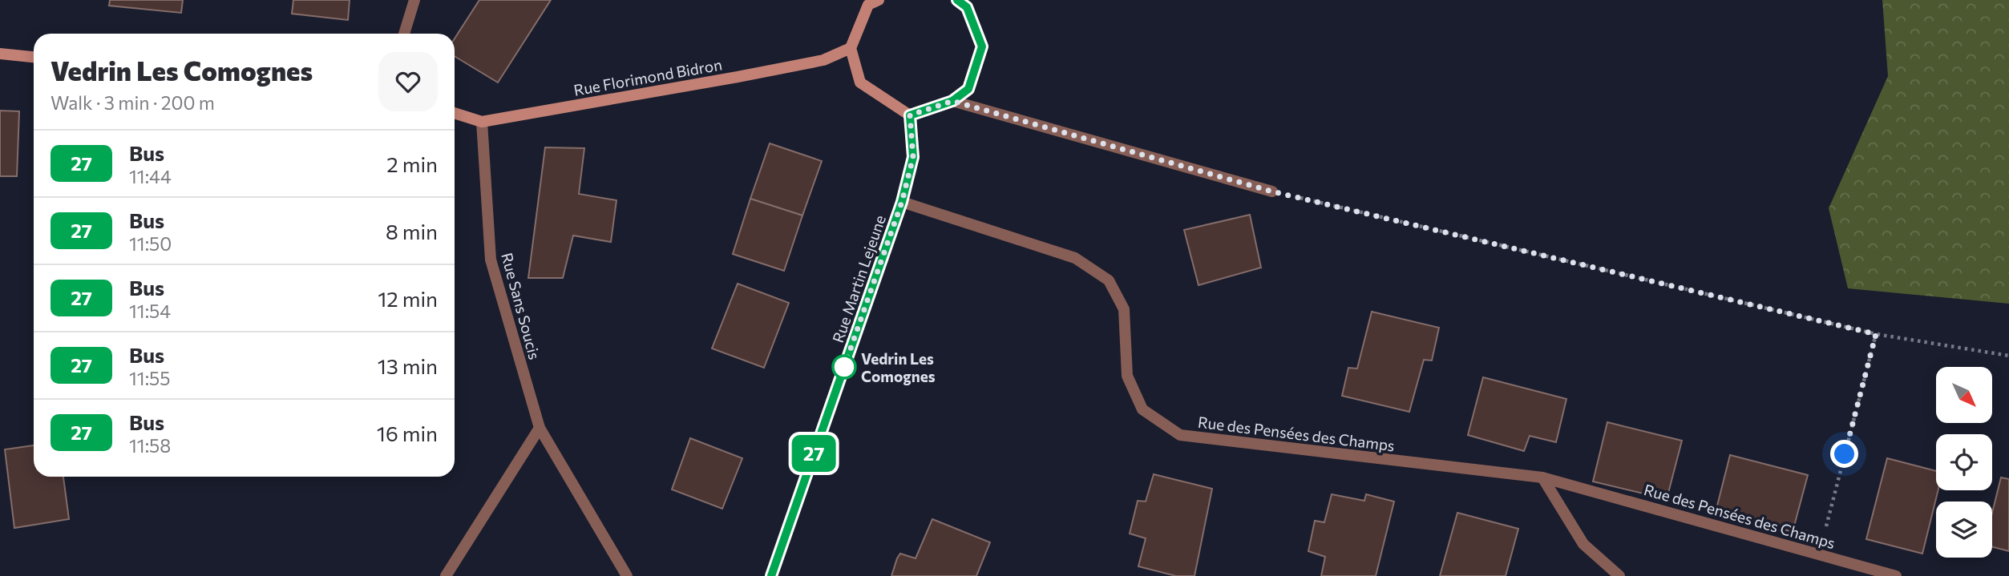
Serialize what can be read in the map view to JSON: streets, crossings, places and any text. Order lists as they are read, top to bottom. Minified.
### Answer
{"streets":{"street":["Rue Florimond Bidron","Rue Martin Lejeune","Rue Sans Soucis","Rue des Pensées des Champs"]},"crossings":[["Rue Florimond Bidron","Rue Sans Soucis"],["Rue Martin Lejeune","Rue des Pensées des Champs"]],"places":["Vedrin Les Comognes"],"lines":["bus line 27"],"north":"bottom right","page":{"on_map":"27","heading":["Vedrin Les Comognes","Walk · 3 min · 200 m"],"list":[{"mark":"27","name":"Bus","note":"11:44","value":"2 min"},{"mark":"27","name":"Bus","note":"11:50","value":"8 min"},{"mark":"27","name":"Bus","note":"11:54","value":"12 min"},{"mark":"27","name":"Bus","note":"11:55","value":"13 min"},{"mark":"27","name":"Bus","note":"11:58","value":"16 min"}]}}
